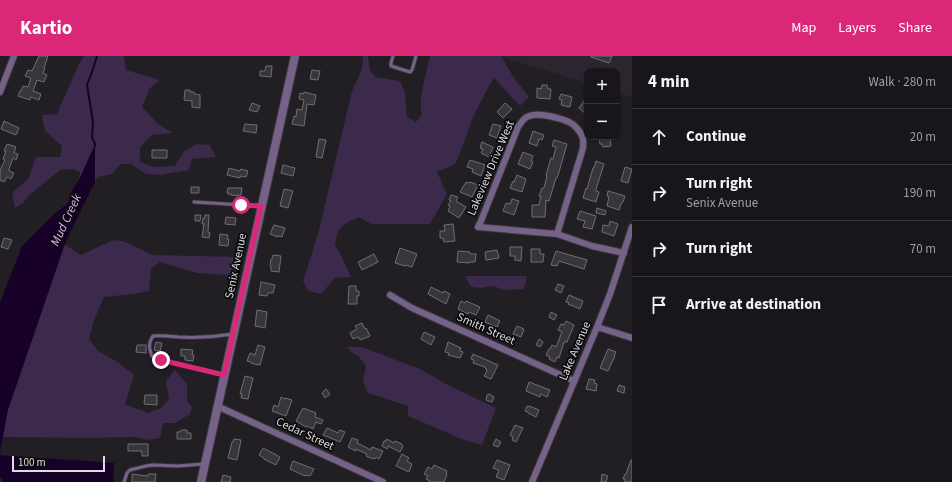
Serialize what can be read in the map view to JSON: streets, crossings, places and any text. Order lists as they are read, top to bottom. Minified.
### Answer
{"streets":{"street":["Lakeview Drive West","Senix Avenue","Smith Street","Lake Avenue","Cedar Street"]},"crossings":[["Senix Avenue","Cedar Street"],["Smith Street","Lake Avenue"]],"water":["Mud Creek"],"scale_bar":"100 m","page":{"header":"Kartio","nav":["Map","Layers","Share"],"heading":["4 min","Walk · 280 m"],"map_buttons":["+","−"],"list":[["Continue","20 m"],["Turn right","Senix Avenue","190 m"],["Turn right","70 m"],"Arrive at destination"],"scale":"100 m"}}
